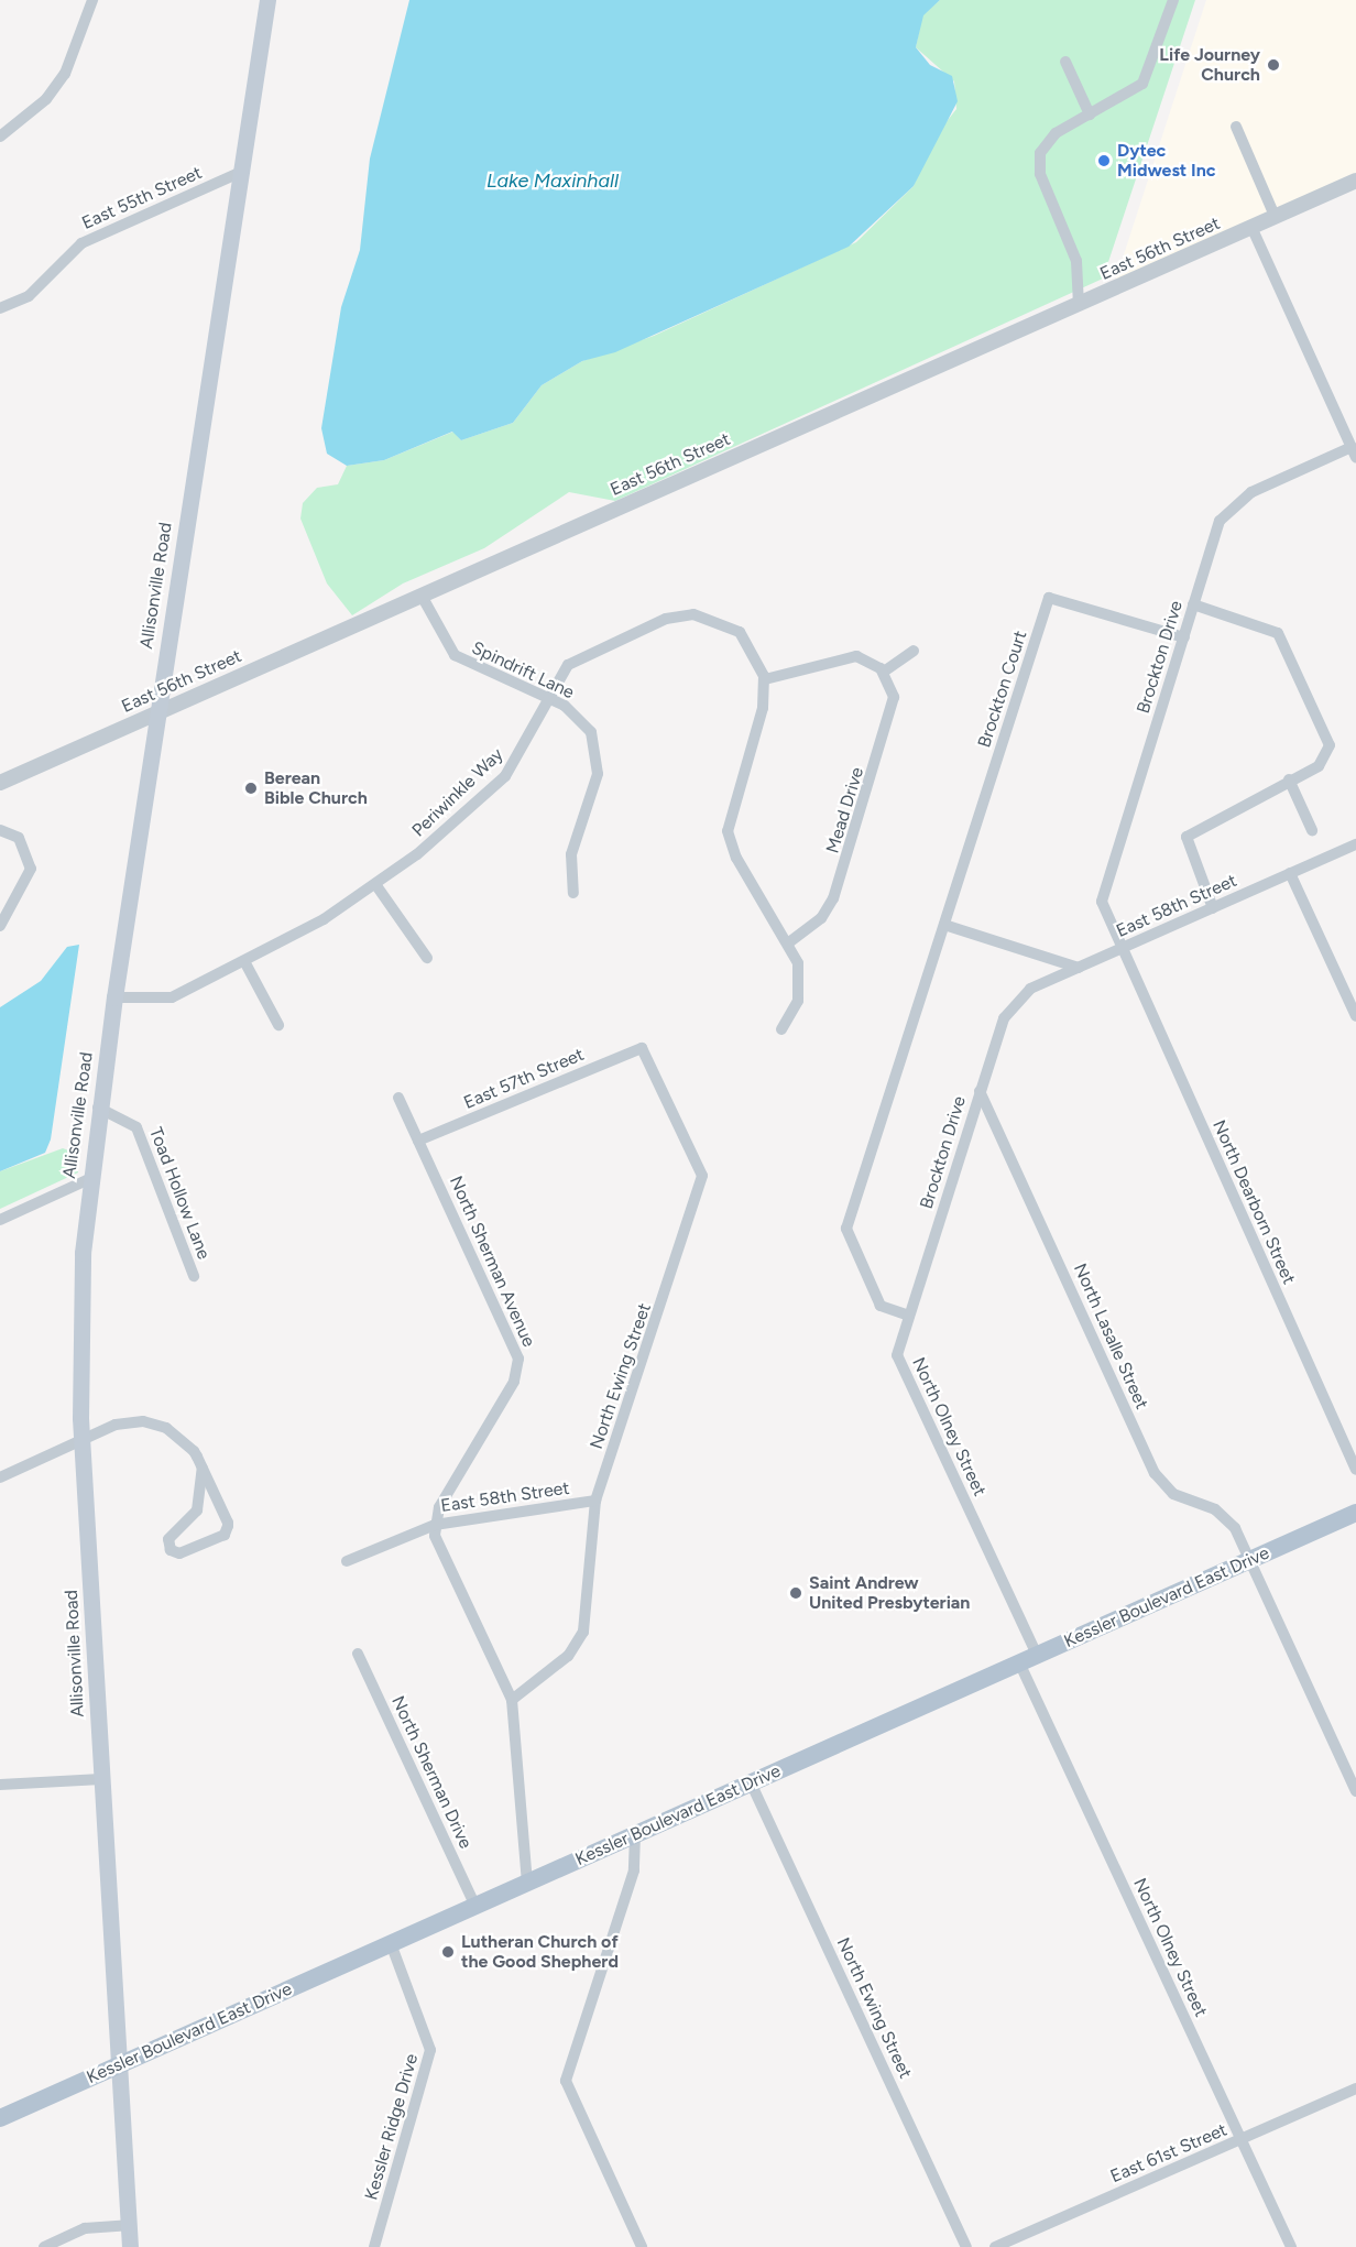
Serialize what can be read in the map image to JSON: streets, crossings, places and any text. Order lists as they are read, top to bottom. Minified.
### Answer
{"streets":{"main road":["Allisonville Road","Kessler Boulevard East Drive"],"street":["East 55th Street","East 56th Street","Brockton Drive","Spindrift Lane","Brockton Court","Periwinkle Way","Mead Drive","East 58th Street","East 57th Street","Toad Hollow Lane","North Dearborn Street","North Sherman Avenue","North Lasalle Street","North Ewing Street","North Olney Street","North Sherman Drive","Kessler Ridge Drive","East 61st Street"]},"crossings":[["East 55th Street","Allisonville Road"],["East 56th Street","Allisonville Road"],["East 56th Street","Spindrift Lane"],["Allisonville Road","Periwinkle Way"],["Allisonville Road","Toad Hollow Lane"],["Allisonville Road","Kessler Boulevard East Drive"],["Brockton Drive","Brockton Court"],["Brockton Drive","East 58th Street"],["Brockton Drive","North Dearborn Street"],["Brockton Drive","North Lasalle Street"],["Brockton Drive","North Olney Street"],["Spindrift Lane","Periwinkle Way"],["Brockton Court","North Olney Street"],["East 58th Street","North Dearborn Street"],["East 58th Street","North Sherman Avenue"],["East 58th Street","North Ewing Street"],["East 57th Street","North Sherman Avenue"],["East 57th Street","North Ewing Street"],["North Lasalle Street","Kessler Boulevard East Drive"],["North Ewing Street","Kessler Boulevard East Drive"],["North Olney Street","Kessler Boulevard East Drive"],["North Olney Street","East 61st Street"],["Kessler Boulevard East Drive","North Sherman Drive"],["Kessler Boulevard East Drive","Kessler Ridge Drive"]],"water":["Lake Maxinhall"],"places":["Life Journey Church","Dytec Midwest Inc","Berean Bible Church","Saint Andrew United Presbyterian","Lutheran Church of the Good Shepherd"]}
